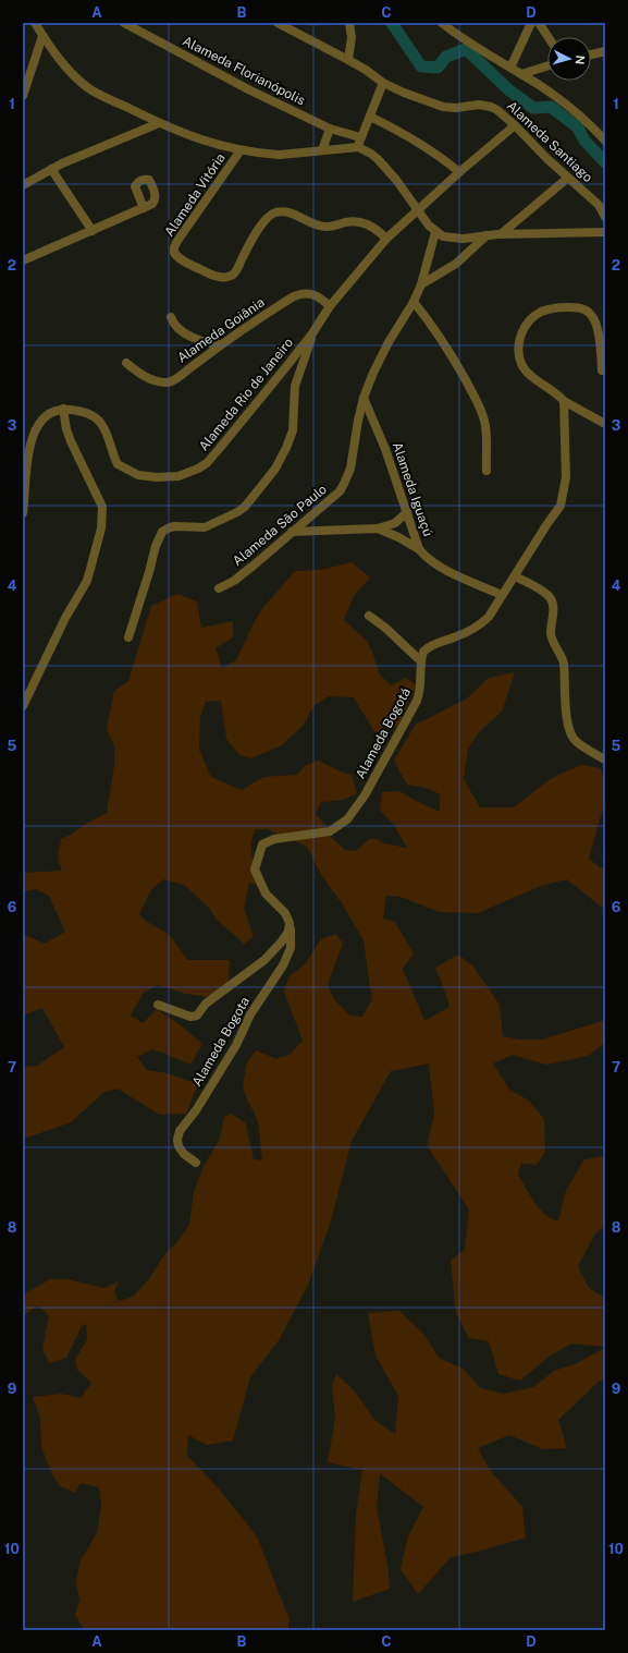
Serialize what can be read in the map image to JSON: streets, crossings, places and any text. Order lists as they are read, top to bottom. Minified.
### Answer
{"streets":{"street":["Alameda Florianópolis","Alameda Santiago","Alameda Vitória","Alameda Goiânia","Alameda Rio de Janeiro","Alameda Iguaçú","Alameda São Paulo","Alameda Bogotá","Alameda Bogota"]},"crossings":[["Alameda Santiago","Alameda Rio de Janeiro"],["Alameda Vitória","Alameda Rio de Janeiro"],["Alameda Goiânia","Alameda Rio de Janeiro"],["Alameda Iguaçú","Alameda São Paulo"],["Alameda Bogotá","Alameda Bogota"]],"north":"right","grid":{"columns":["A","B","C","D"],"rows":["1","2","3","4","5","6","7","8","9","10"]}}
